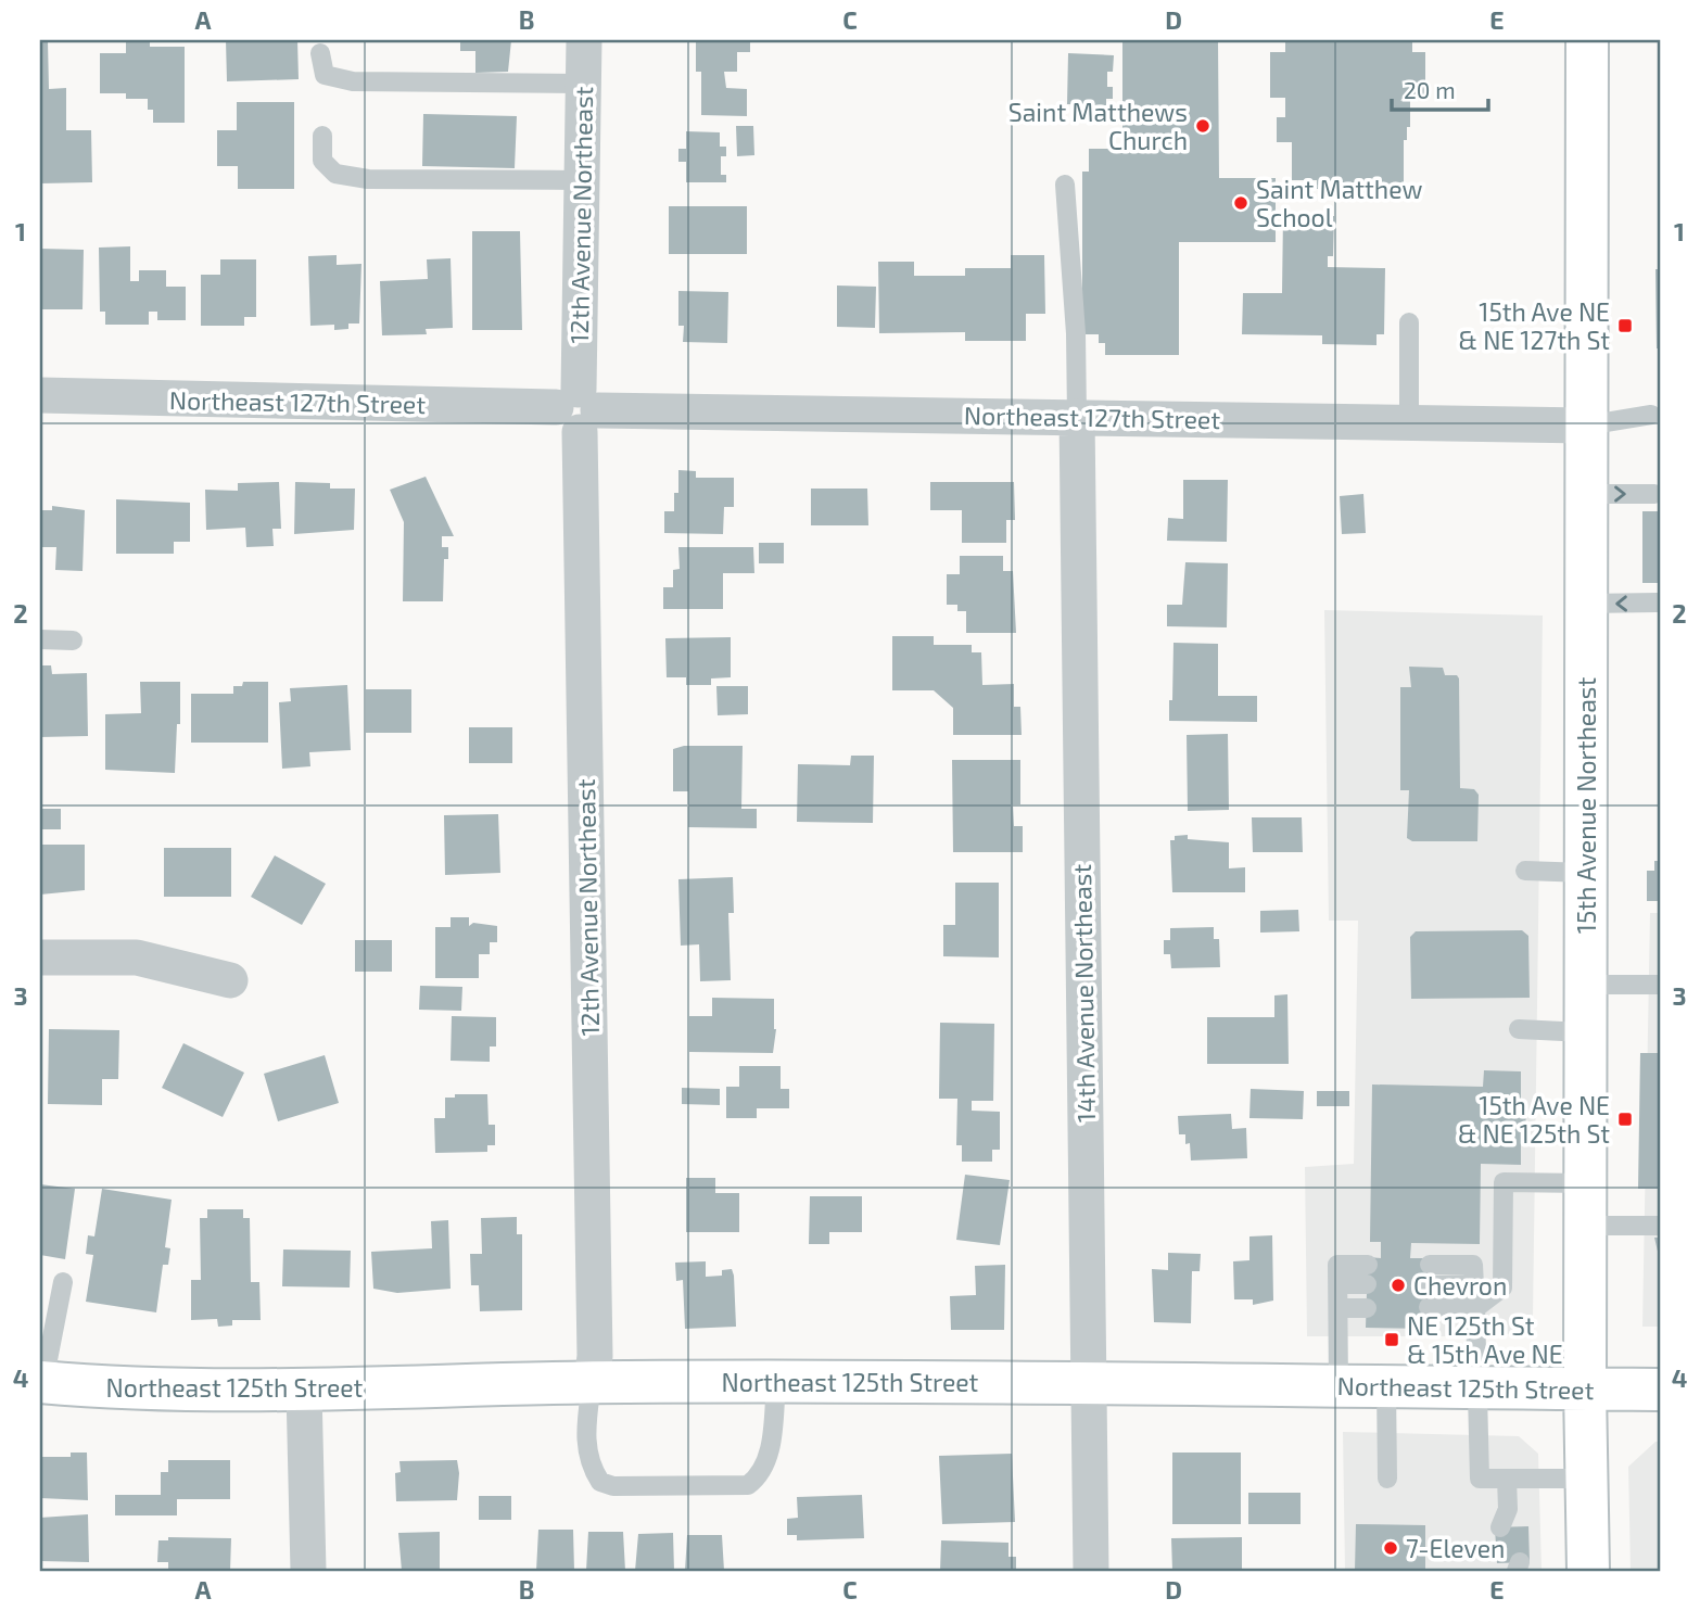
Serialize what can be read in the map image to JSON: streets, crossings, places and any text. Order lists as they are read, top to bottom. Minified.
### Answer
{"streets":{"main road":["15th Avenue Northeast","Northeast 125th Street"],"street":["12th Avenue Northeast","Northeast 127th Street","14th Avenue Northeast"]},"crossings":[["12th Avenue Northeast","Northeast 127th Street"],["12th Avenue Northeast","Northeast 125th Street"],["Northeast 127th Street","15th Avenue Northeast"],["Northeast 127th Street","14th Avenue Northeast"],["15th Avenue Northeast","Northeast 125th Street"],["14th Avenue Northeast","Northeast 125th Street"]],"places":{"other":["Saint Matthews Church","Saint Matthew School","Chevron","7-Eleven"],"transit":["15th Ave NE & NE 127th St","15th Ave NE & NE 125th St","NE 125th St & 15th Ave NE"]},"scale_bar":"20 m","grid":{"columns":["A","B","C","D","E"],"rows":["1","2","3","4"]}}
